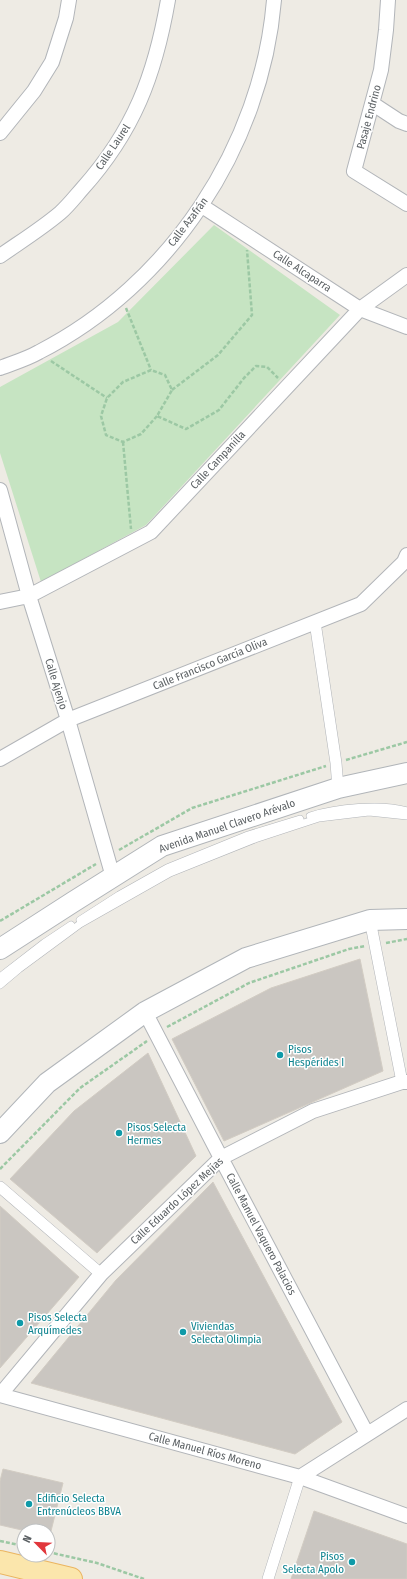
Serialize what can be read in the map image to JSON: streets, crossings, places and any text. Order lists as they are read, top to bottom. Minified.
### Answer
{"streets":{"main road":["Avenida Manuel Clavero Arévalo"],"street":["Pasaje Endrino","Calle Laurel","Calle Azafrán","Calle Alcaparra","Calle Campanilla","Calle Francisco García Oliva","Calle Ajenjo","Calle Eduardo López Mejías","Calle Manuel Vaquero Palacios","Calle Manuel Ríos Moreno"]},"crossings":[["Calle Azafrán","Calle Alcaparra"],["Calle Alcaparra","Calle Campanilla"],["Calle Campanilla","Calle Ajenjo"],["Calle Francisco García Oliva","Calle Ajenjo"],["Calle Ajenjo","Avenida Manuel Clavero Arévalo"],["Calle Eduardo López Mejías","Calle Manuel Vaquero Palacios"],["Calle Eduardo López Mejías","Calle Manuel Ríos Moreno"]],"places":["Pisos Hespérides I","Pisos Selecta Hermes","Pisos Selecta Arquímedes","Viviendas Selecta Olimpia","Edificio Selecta Entrenúcleos BBVA","Pisos Selecta Apolo"],"north":"top left"}
